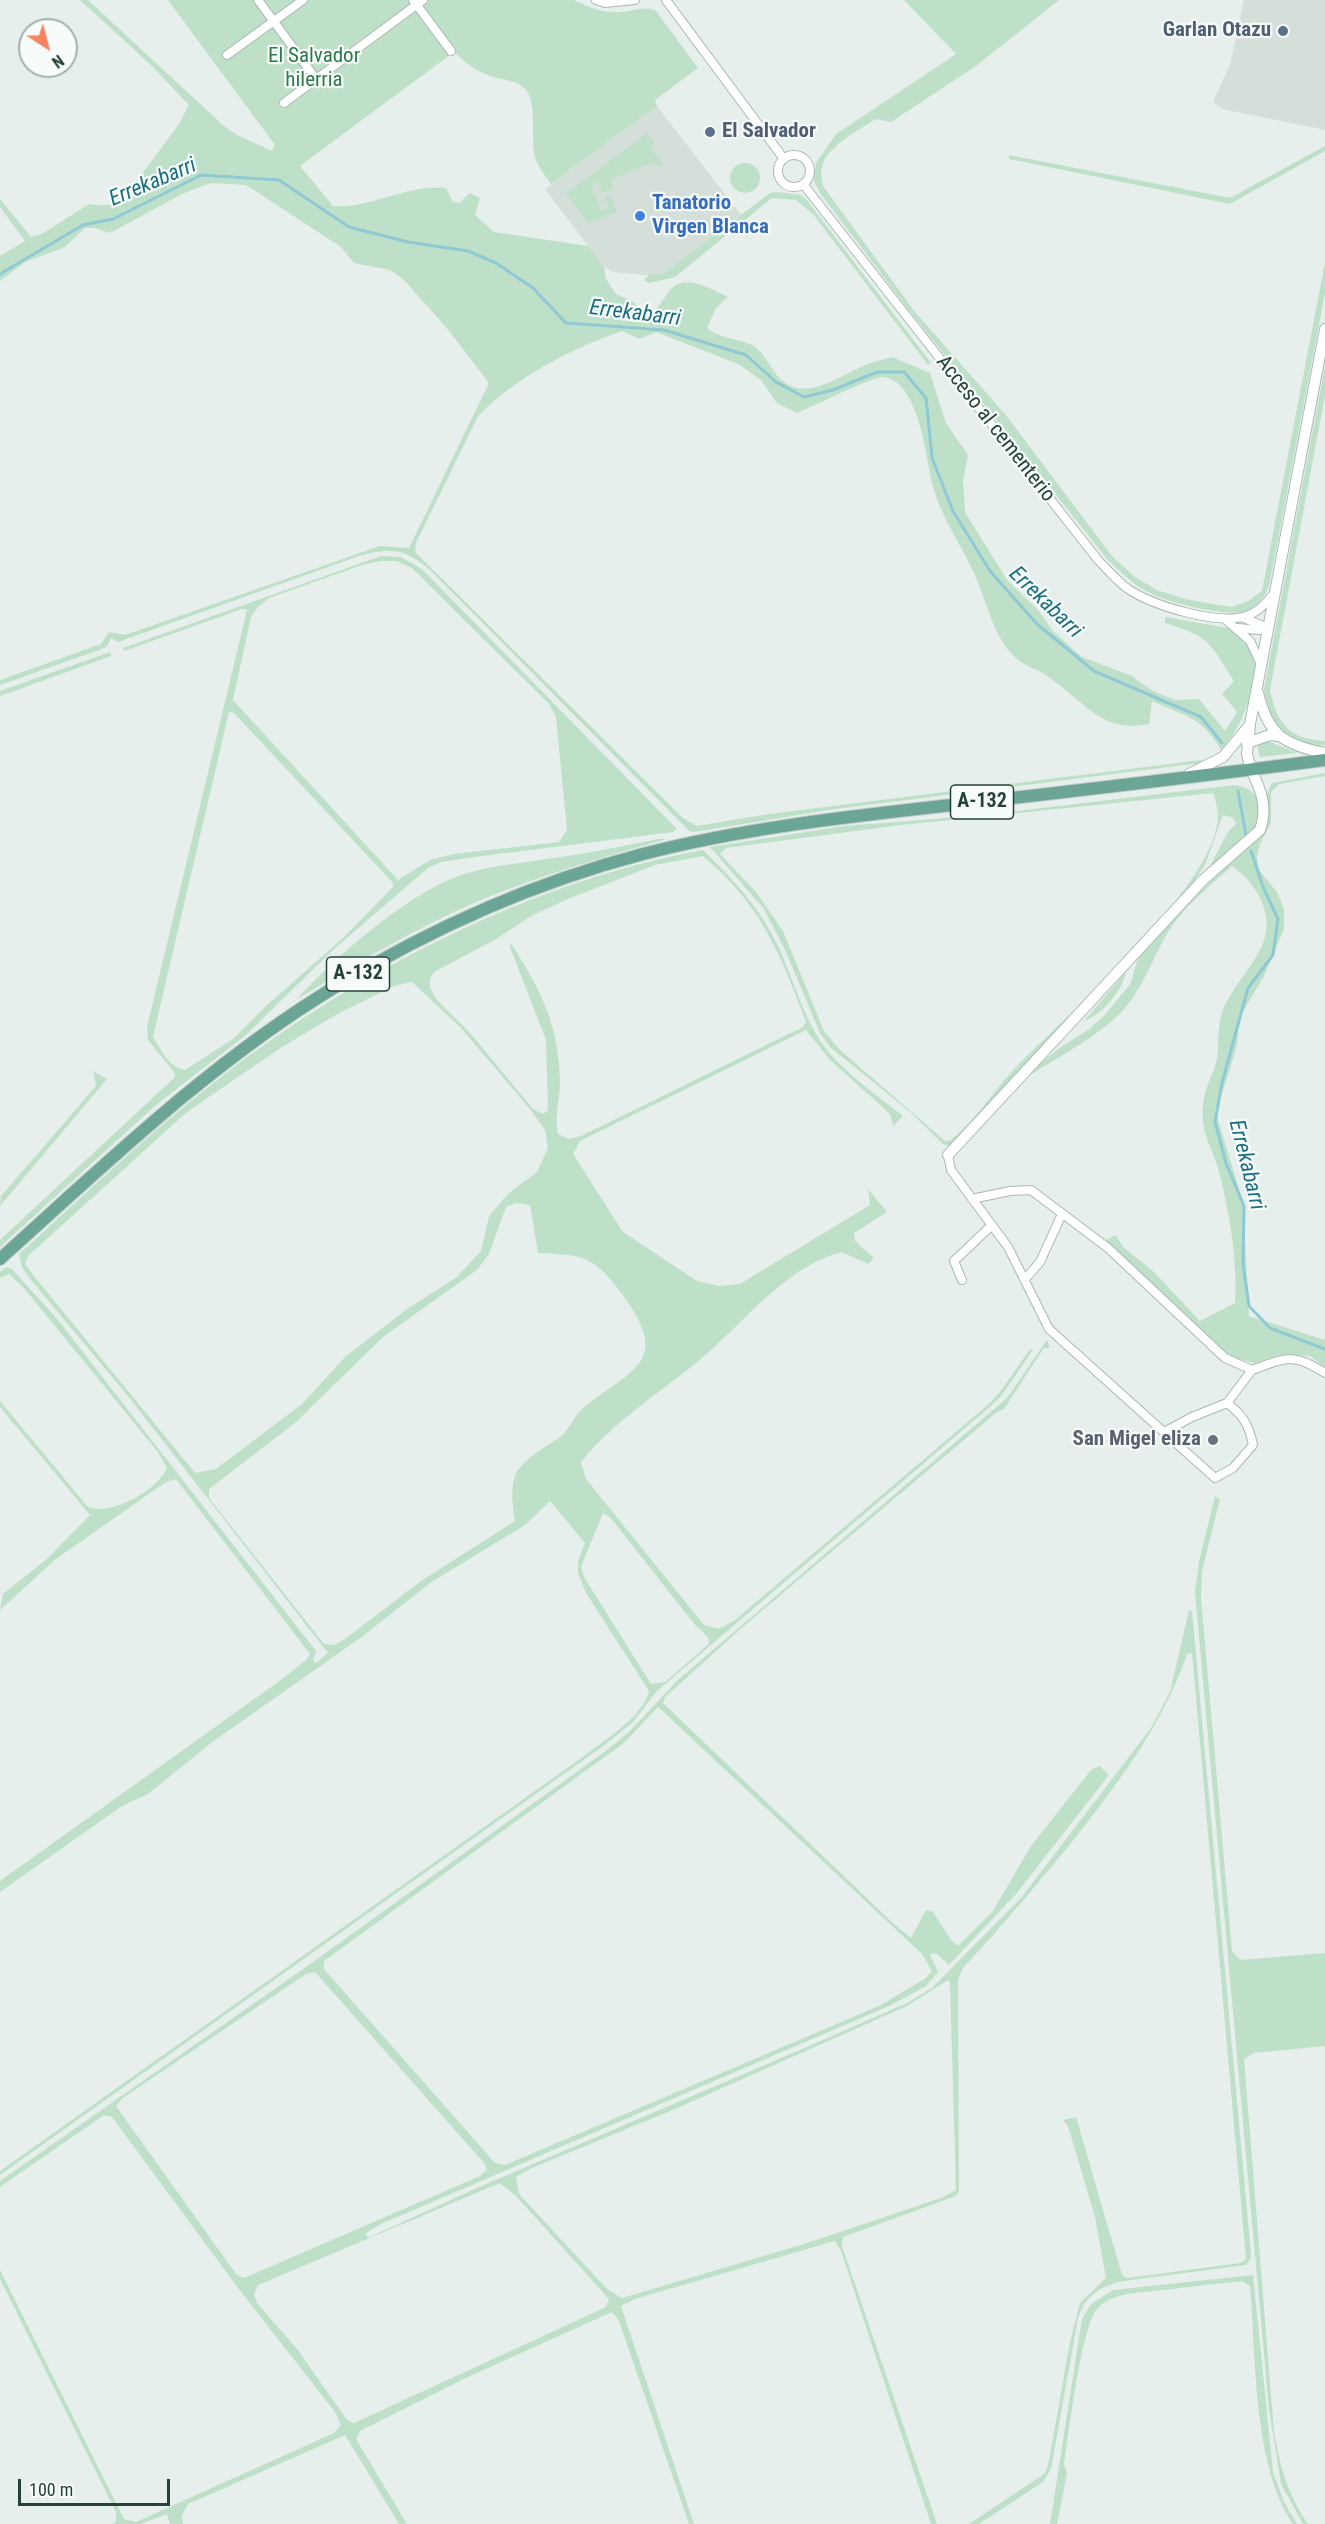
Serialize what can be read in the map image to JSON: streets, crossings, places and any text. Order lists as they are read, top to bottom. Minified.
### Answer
{"streets":{"main road":["A-132"],"street":["Acceso al cementerio"]},"water":["Errekabarri"],"parks":["El Salvador hilerria"],"places":["Garlan Otazu","El Salvador","Tanatorio Virgen Blanca","San Migel eliza"],"scale_bar":"100 m","north":"bottom right"}
